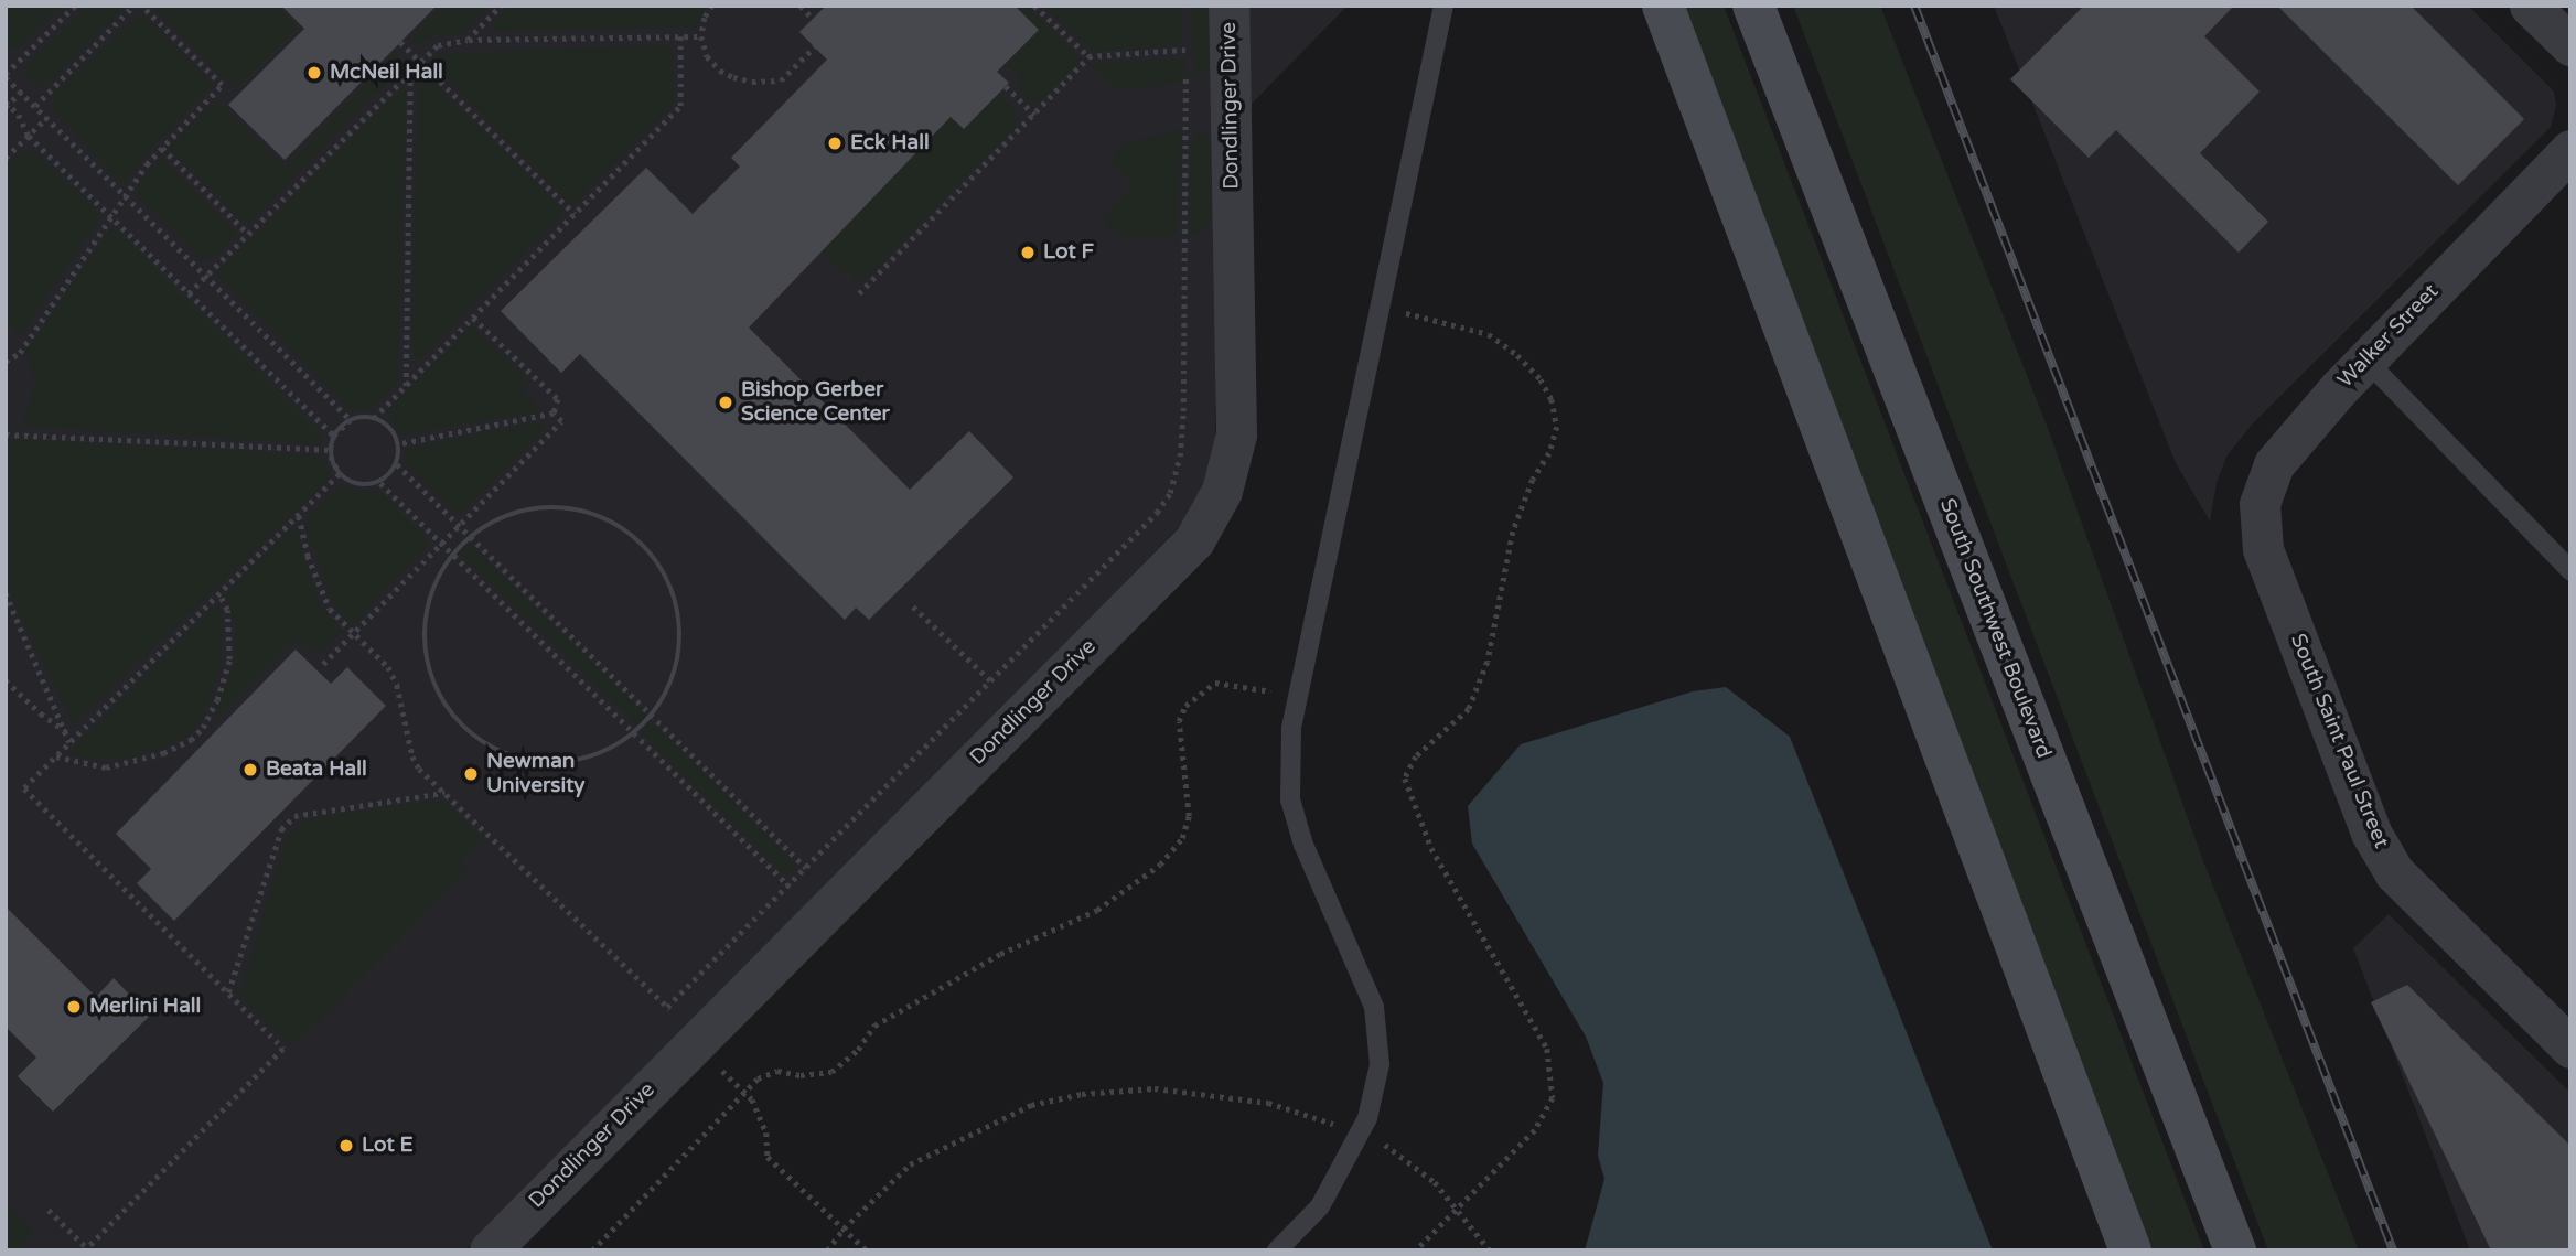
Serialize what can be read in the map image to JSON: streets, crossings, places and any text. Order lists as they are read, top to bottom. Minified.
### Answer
{"streets":{"main road":["South Southwest Boulevard"],"street":["Dondlinger Drive","Walker Street","South Saint Paul Street"]},"crossings":[["Walker Street","South Saint Paul Street"]],"places":["McNeil Hall","Eck Hall","Lot F","Bishop Gerber Science Center","Beata Hall","Newman University","Merlini Hall","Lot E"]}
